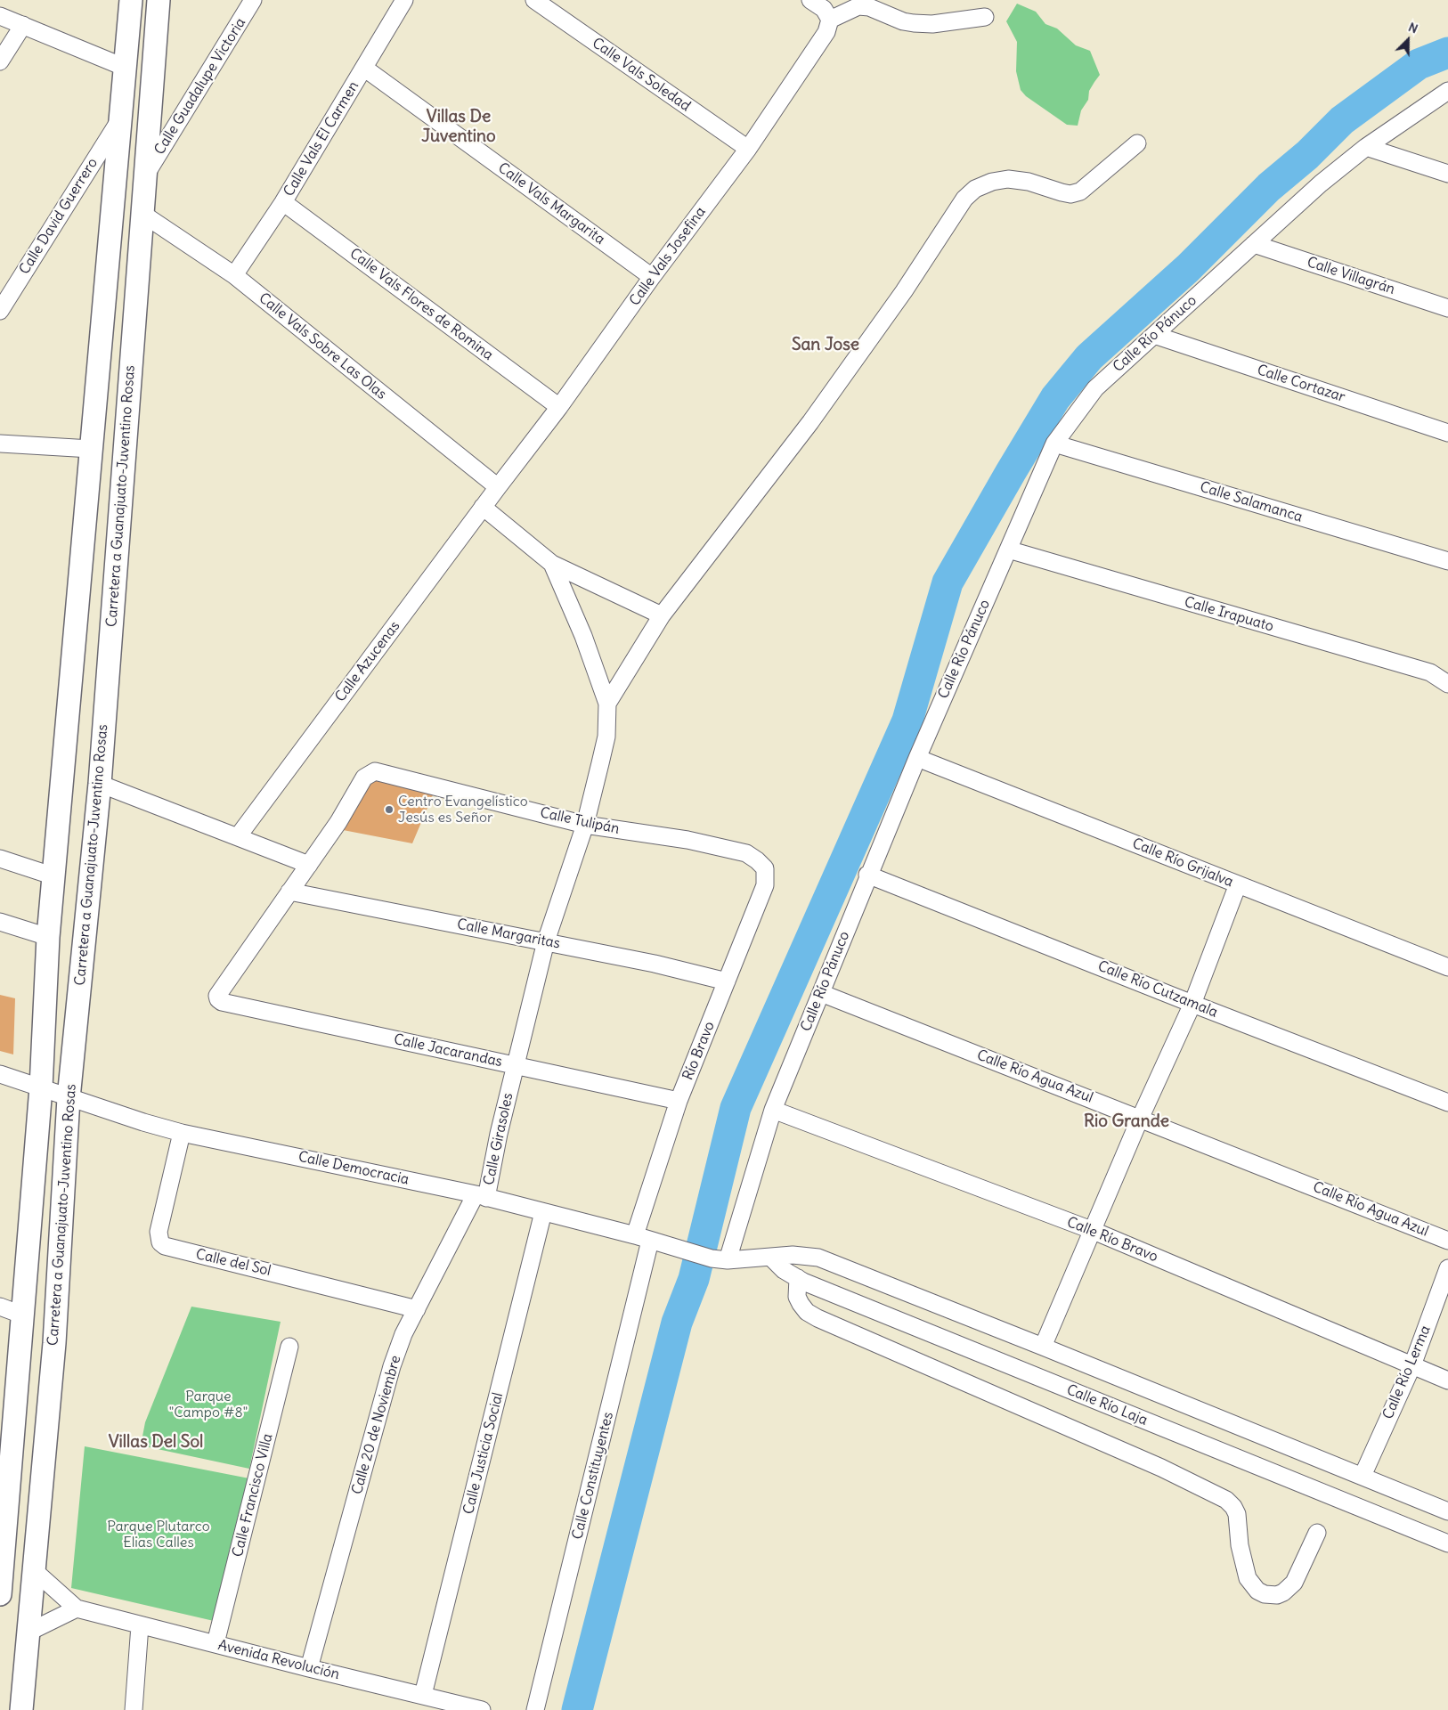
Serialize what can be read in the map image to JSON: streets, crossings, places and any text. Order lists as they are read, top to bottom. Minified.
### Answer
{"streets":{"main road":["Carretera a Guanajuato-Juventino Rosas"],"street":["Calle Vals Soledad","Calle Guadalupe Victoria","Calle Vals El Carmen","Calle Vals Margarita","Calle David Guerrero","Calle Vals Josefina","Calle Villagrán","Calle Vals Flores de Romina","Calle Río Pánuco","Calle Vals Sobre Las Olas","Calle Cortazar","Calle Salamanca","Calle Irapuato","Calle Azucenas","Calle Tulipán","Calle Río Grijalva","Calle Margaritas","Calle Río Cutzamala","Calle Jacarandas","Río Bravo","Calle Río Agua Azul","Calle Girasoles","Calle Democracia","Calle Río Bravo","Calle del Sol","Calle Río Lerma","Calle Río Laja","Calle 20 de Noviembre","Calle Justicia Social","Calle Constituyentes","Calle Francisco Villa","Avenida Revolución"]},"crossings":[["Calle Vals Soledad","Calle Vals Josefina"],["Calle Guadalupe Victoria","Carretera a Guanajuato-Juventino Rosas"],["Calle Vals El Carmen","Calle Vals Margarita"],["Calle Vals El Carmen","Calle Vals Flores de Romina"],["Calle Vals El Carmen","Calle Vals Sobre Las Olas"],["Calle Vals Margarita","Calle Vals Josefina"],["Calle David Guerrero","Carretera a Guanajuato-Juventino Rosas"],["Calle Vals Josefina","Calle Vals Flores de Romina"],["Calle Vals Josefina","Calle Vals Sobre Las Olas"],["Calle Vals Josefina","Calle Azucenas"],["Calle Villagrán","Calle Río Pánuco"],["Calle Río Pánuco","Calle Cortazar"],["Calle Río Pánuco","Calle Salamanca"],["Calle Río Pánuco","Calle Irapuato"],["Calle Río Pánuco","Calle Río Grijalva"],["Calle Río Pánuco","Calle Río Cutzamala"],["Calle Río Pánuco","Calle Río Agua Azul"],["Calle Río Pánuco","Calle Democracia"],["Calle Río Pánuco","Calle Río Bravo"],["Calle Vals Sobre Las Olas","Carretera a Guanajuato-Juventino Rosas"],["Calle Vals Sobre Las Olas","Calle Azucenas"],["Carretera a Guanajuato-Juventino Rosas","Calle Democracia"],["Carretera a Guanajuato-Juventino Rosas","Avenida Revolución"],["Calle Tulipán","Río Bravo"],["Calle Tulipán","Calle Girasoles"],["Calle Margaritas","Calle Jacarandas"],["Calle Margaritas","Río Bravo"],["Calle Margaritas","Calle Girasoles"],["Calle Jacarandas","Río Bravo"],["Calle Jacarandas","Calle Girasoles"],["Río Bravo","Calle Democracia"],["Río Bravo","Calle Constituyentes"],["Calle Girasoles","Calle Democracia"],["Calle Girasoles","Calle 20 de Noviembre"],["Calle Democracia","Calle del Sol"],["Calle Democracia","Calle 20 de Noviembre"],["Calle Democracia","Calle Justicia Social"],["Calle Democracia","Calle Constituyentes"],["Calle Río Bravo","Calle Río Lerma"],["Calle del Sol","Calle 20 de Noviembre"],["Calle 20 de Noviembre","Avenida Revolución"],["Calle Justicia Social","Avenida Revolución"],["Calle Francisco Villa","Avenida Revolución"]],"districts":["Villas De Juventino","San Jose","Rio Grande","Villas Del Sol"],"parks":["Parque \"Campo #8\"","Parque Plutarco Elias Calles"],"places":["Centro Evangelístico Jesús es Señor"],"north":"top right"}
